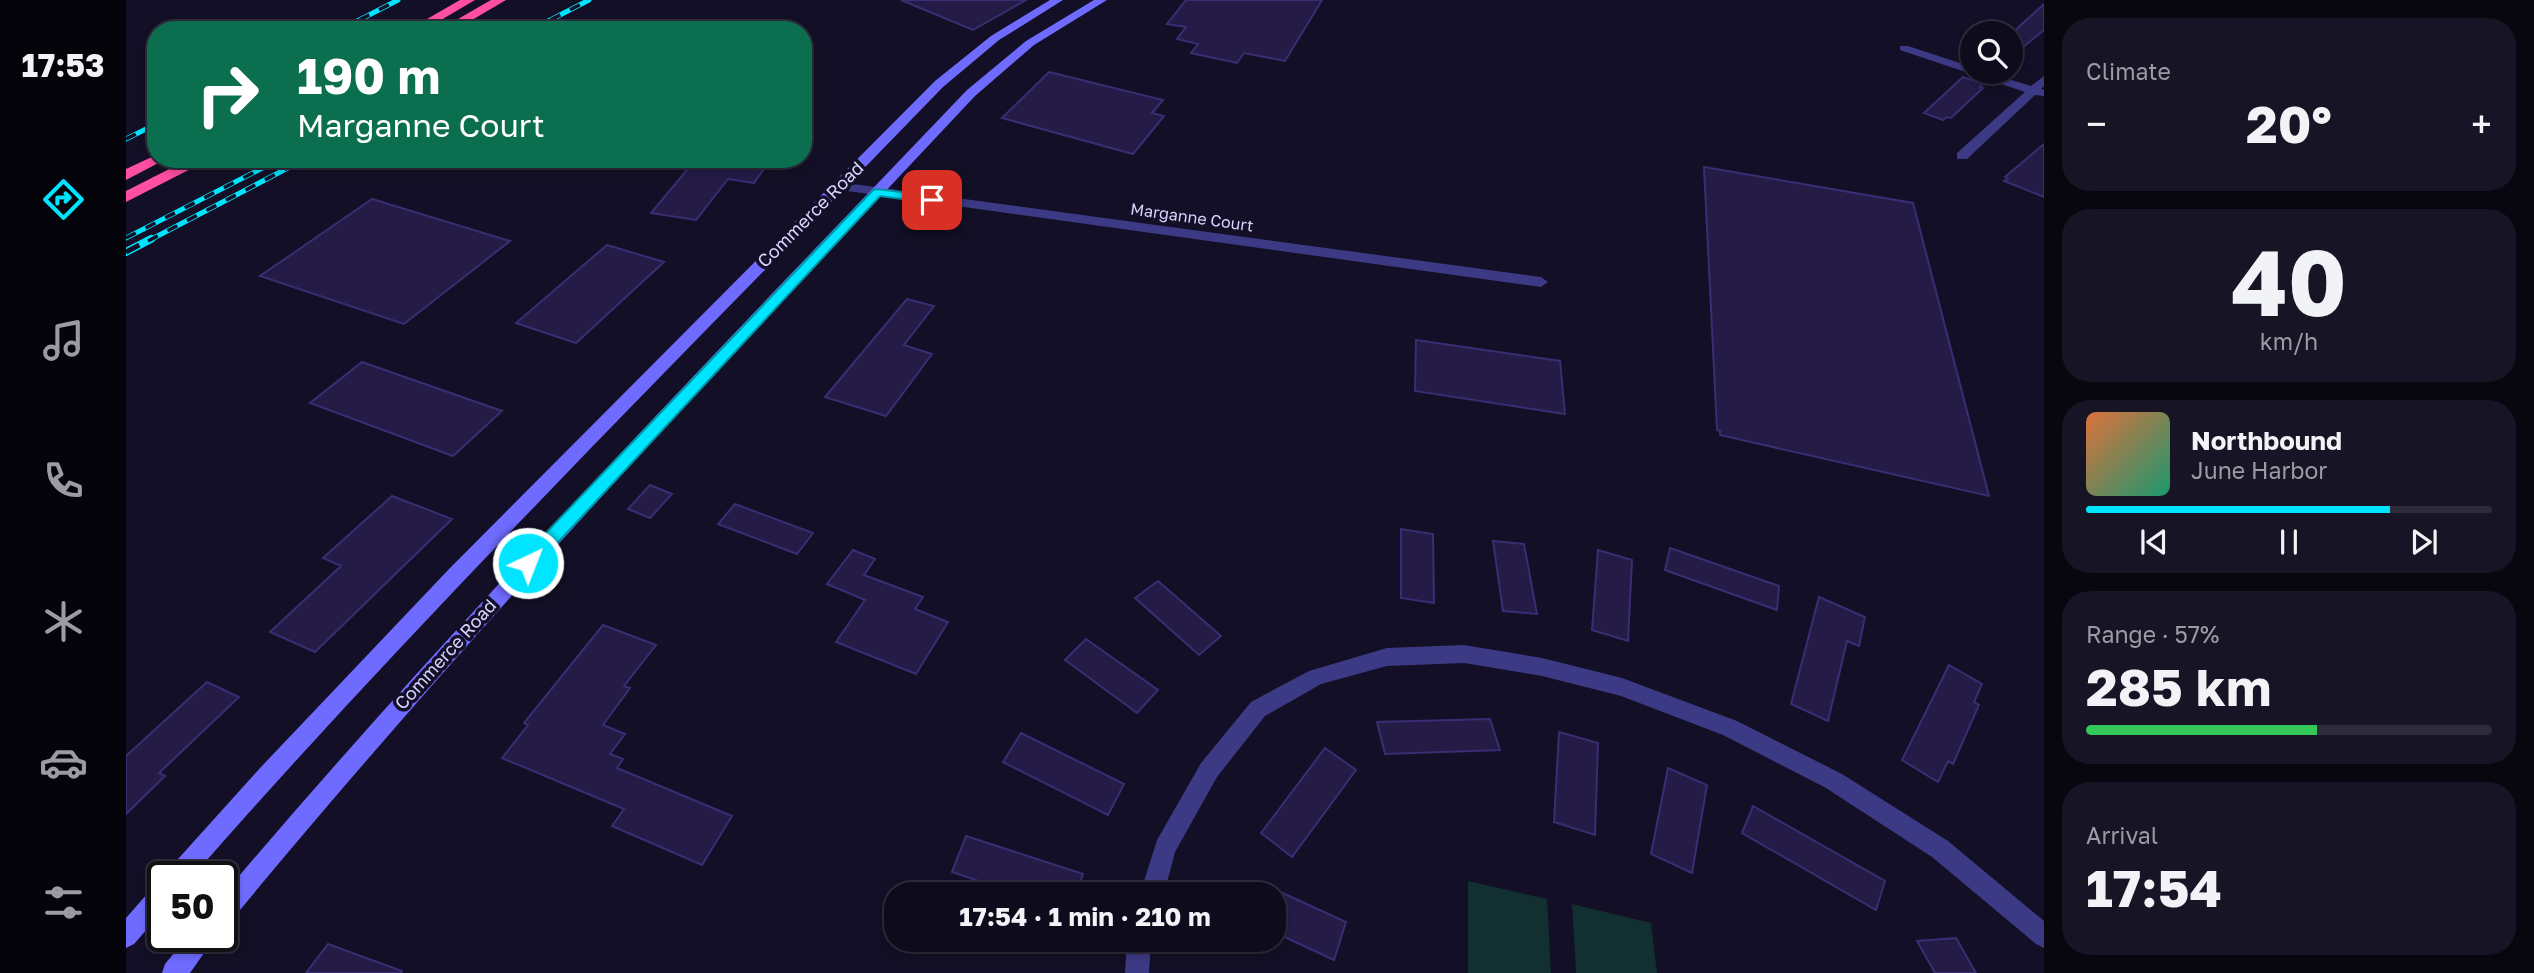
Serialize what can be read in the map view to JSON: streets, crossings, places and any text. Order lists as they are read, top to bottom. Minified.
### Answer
{"streets":{"main road":["Commerce Road"],"street":["Marganne Court"]},"crossings":[["Commerce Road","Marganne Court"]],"page":{"tabs":"17:53","tile":["Climate",["40","km/h"],["Range · 57%","285 km"],["Arrival","17:54"]],"turn":["190 m","Marganne Court"],"heat":["−","20°","+"],"song":["Northbound","June Harbor"],"limit":"50","trip":"17:54 · 1 min · 210 m"}}
